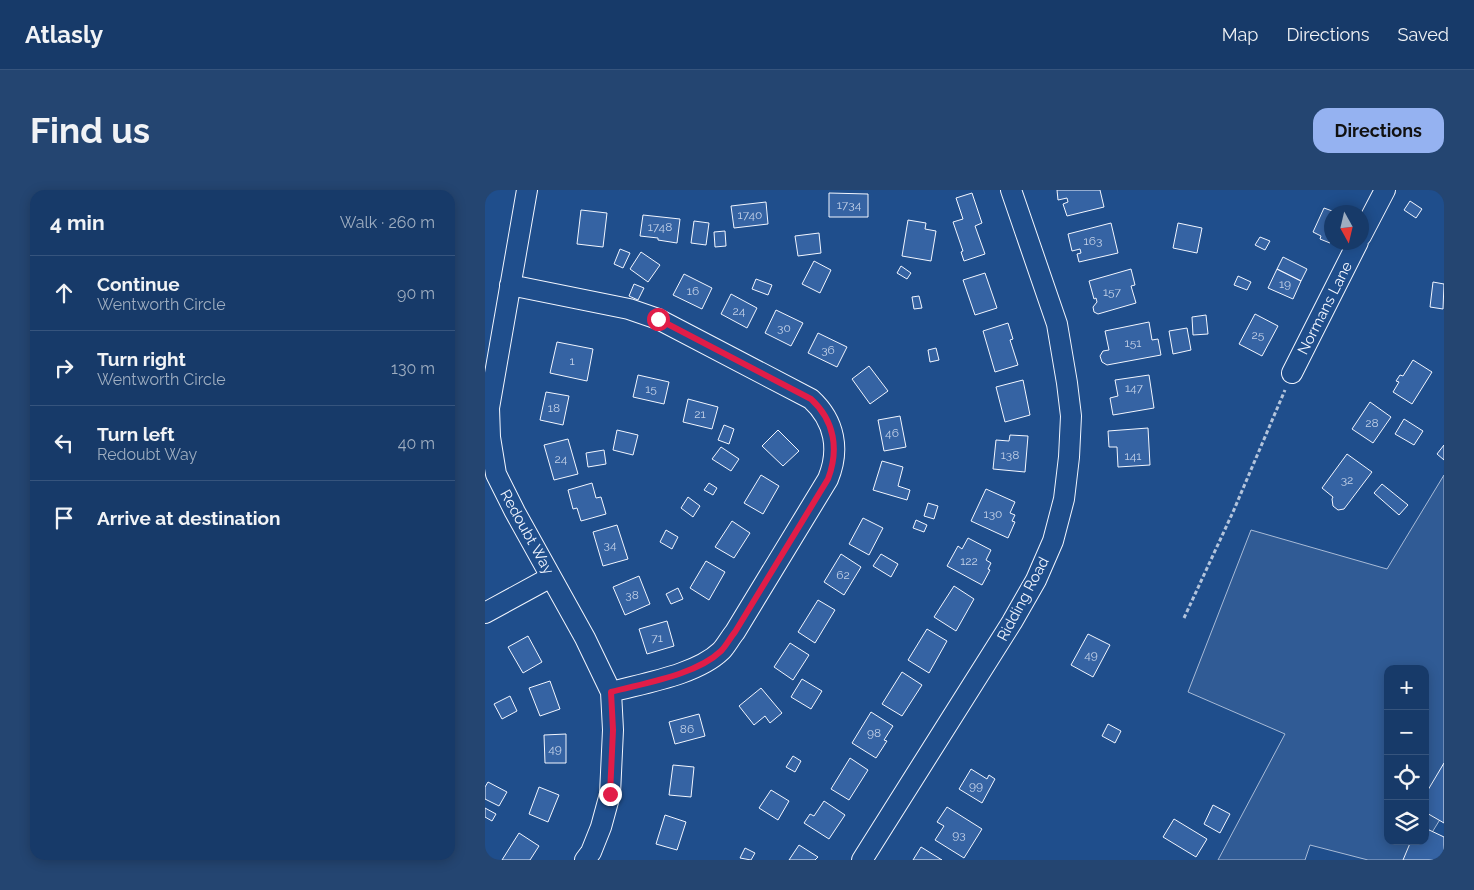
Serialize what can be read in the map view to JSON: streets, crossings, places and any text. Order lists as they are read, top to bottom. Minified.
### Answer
{"streets":{"street":["Normans Lane","Redoubt Way","Ridding Road"]},"house_numbers":["1734","1740","1748","163","19","16","157","24","30","25","151","36","1","147","15","18","21","28","46","138","141","24","32","130","34","122","62","38","71","49","86","98","49","99","93"],"north":"bottom","page":{"header":"Atlasly","nav":["Map","Directions","Saved"],"buttons":"Directions","title":"Find us","heading":["4 min","Walk · 260 m"],"list":[["Continue","Wentworth Circle","90 m"],["Turn right","Wentworth Circle","130 m"],["Turn left","Redoubt Way","40 m"],"Arrive at destination"],"map_buttons":["+","−"]}}
